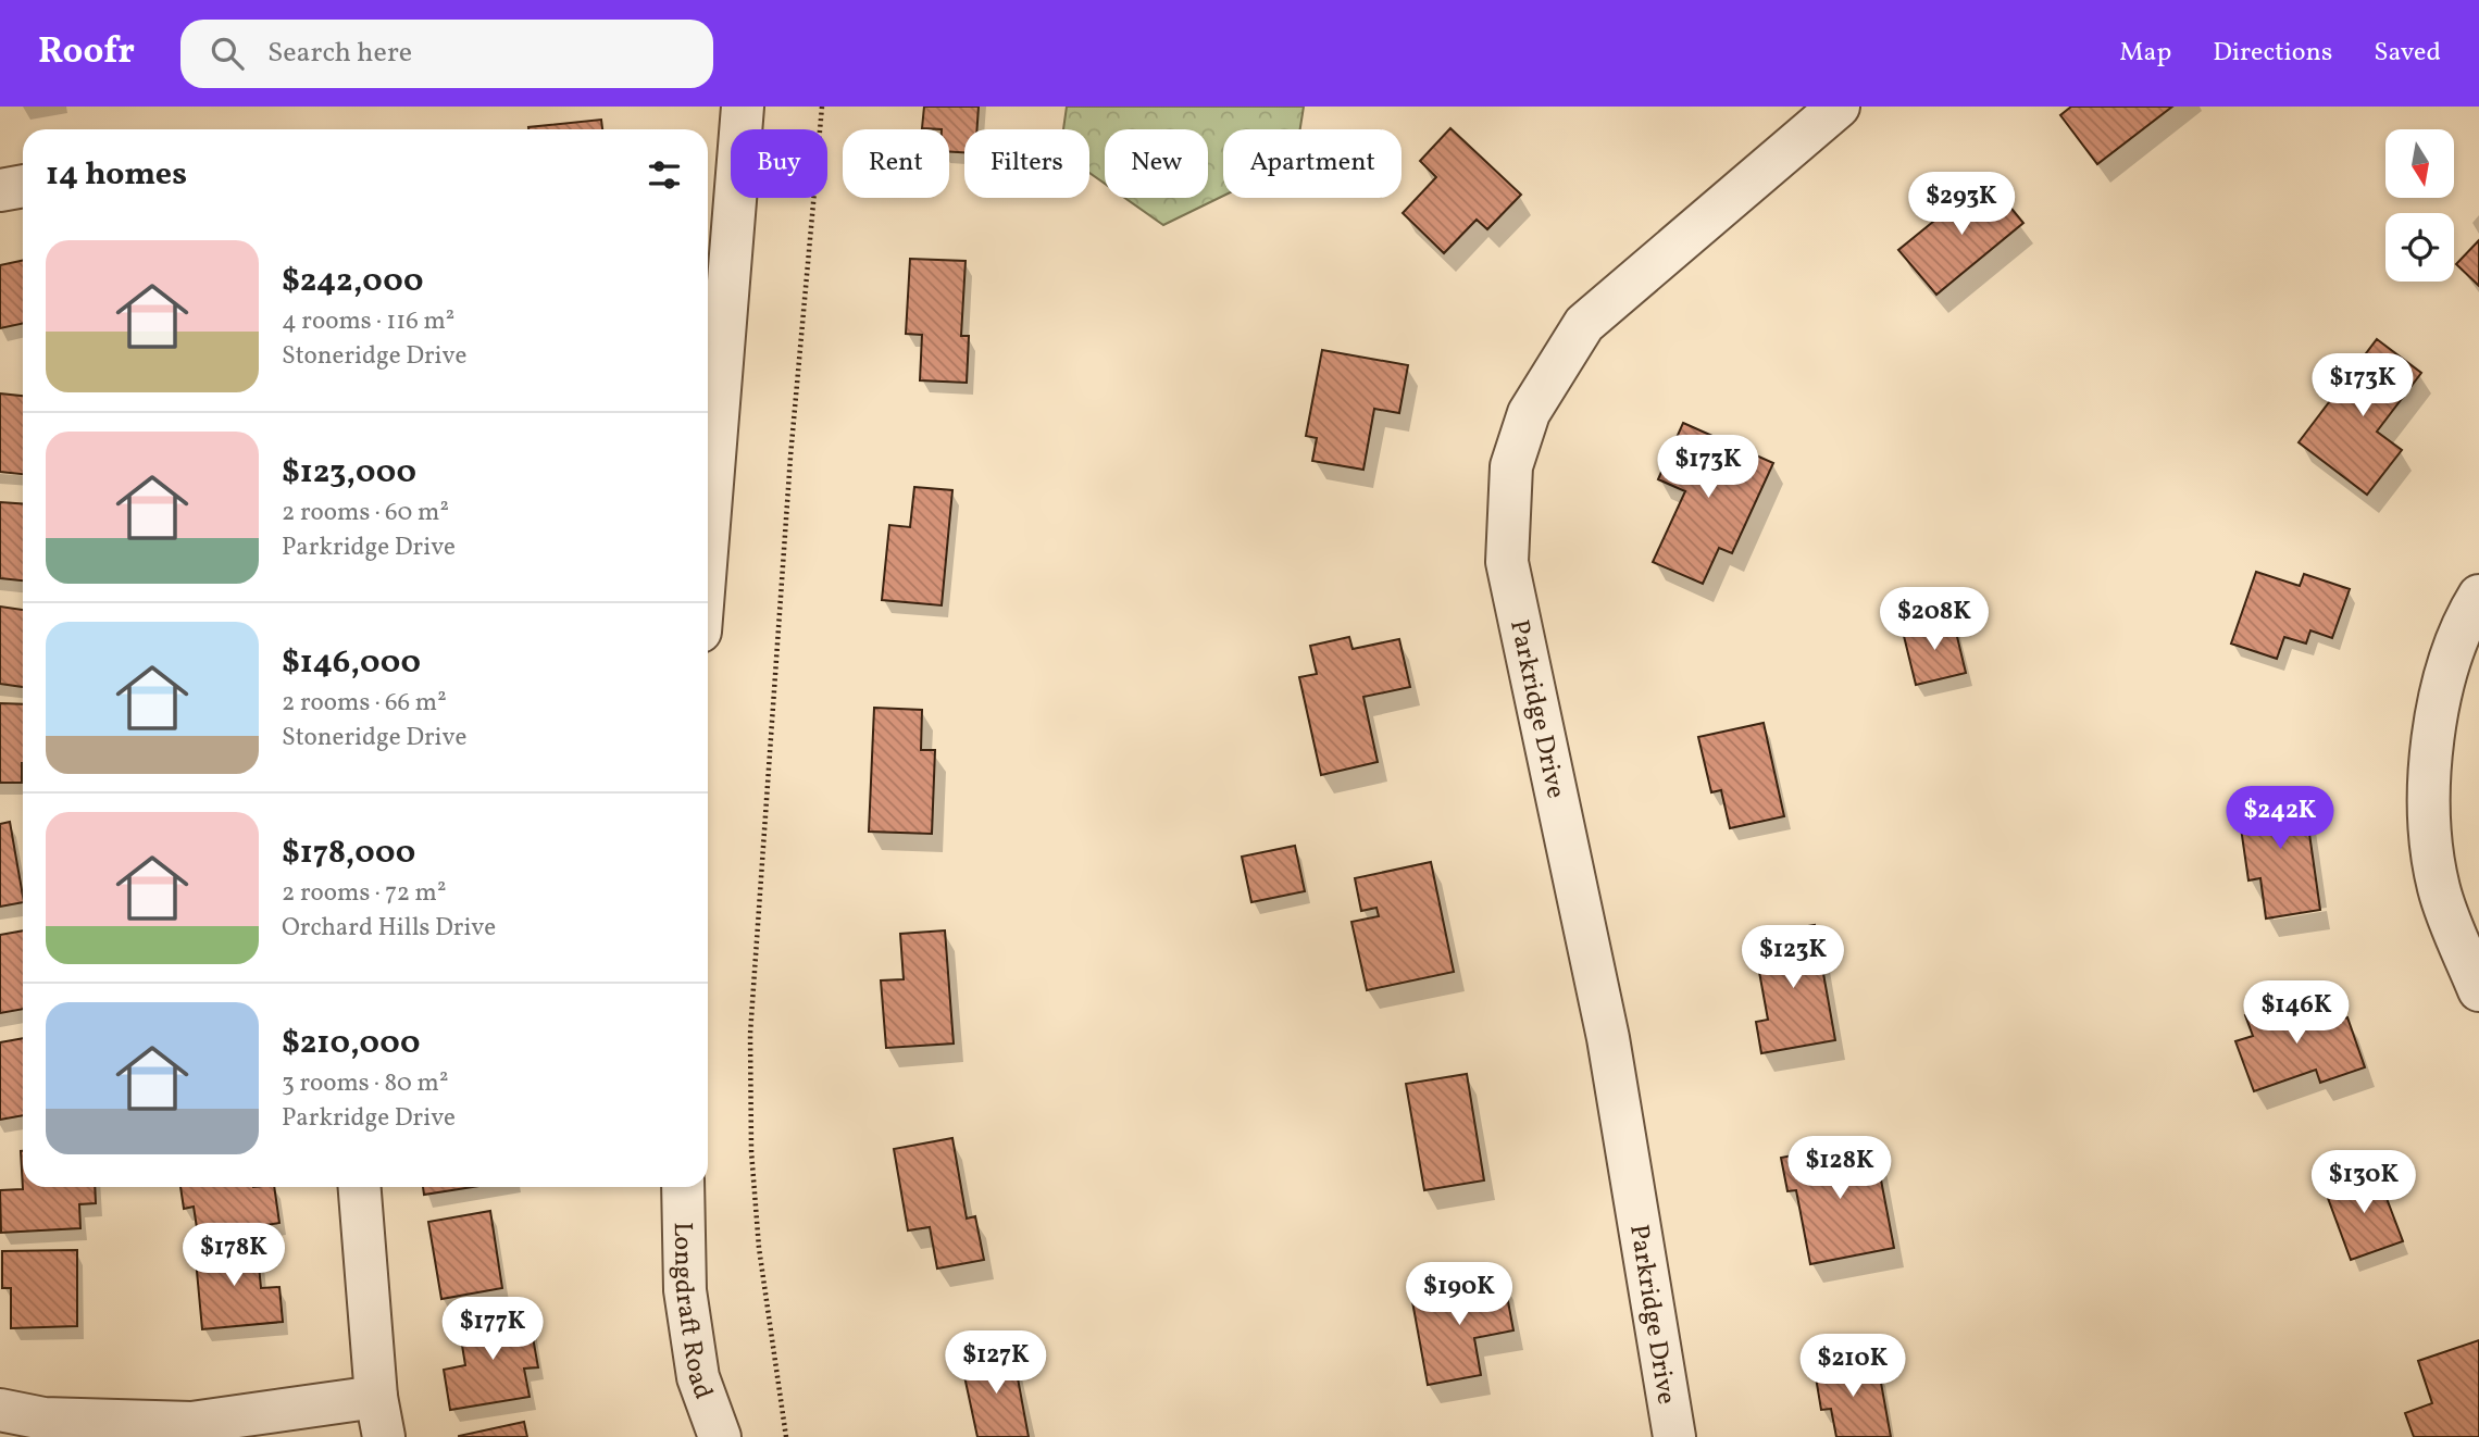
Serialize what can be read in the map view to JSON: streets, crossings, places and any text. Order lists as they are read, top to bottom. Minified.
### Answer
{"streets":{"street":["Parkridge Drive","Longdraft Road"]},"north":"bottom","page":{"header":"Roofr","search":"Search here","nav":["Map","Directions","Saved"],"chip":["Buy","Rent","Filters","New","Apartment"],"heading":"14 homes","price":["$293K","$173K","$173K","$208K","$242K","$123K","$146K","$128K","$130K","$178K","$190K","$177K","$127K","$210K"],"list":[{"name":"$242,000","note":"4 rooms · 116 m² · Stoneridge Drive"},{"name":"$123,000","note":"2 rooms · 60 m² · Parkridge Drive"},{"name":"$146,000","note":"2 rooms · 66 m² · Stoneridge Drive"},{"name":"$178,000","note":"2 rooms · 72 m² · Orchard Hills Drive"},{"name":"$210,000","note":"3 rooms · 80 m² · Parkridge Drive"}]}}
